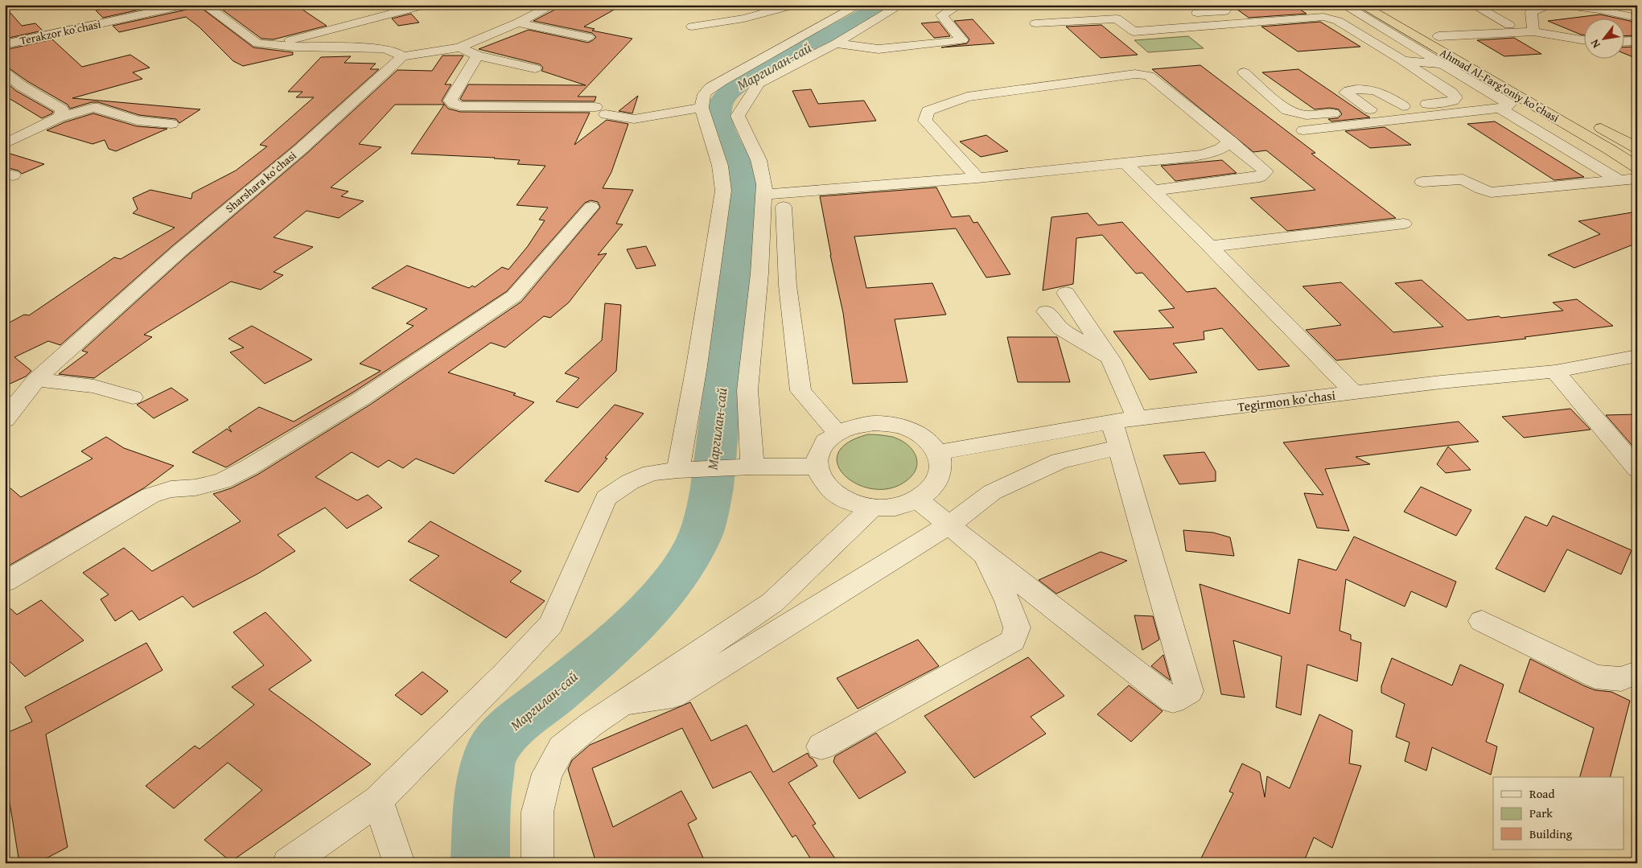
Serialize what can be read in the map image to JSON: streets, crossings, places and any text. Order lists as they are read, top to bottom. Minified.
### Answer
{"streets":{"highway":["Ahmad Al-Farg'oniy ko'chasi"],"street":["Terakzor koʻchasi","Sharshara koʻchasi","Tegirmon koʻchasi"]},"water":["Маргилан-сай"],"legend":["Road","Park","Building"],"north":"bottom left"}
